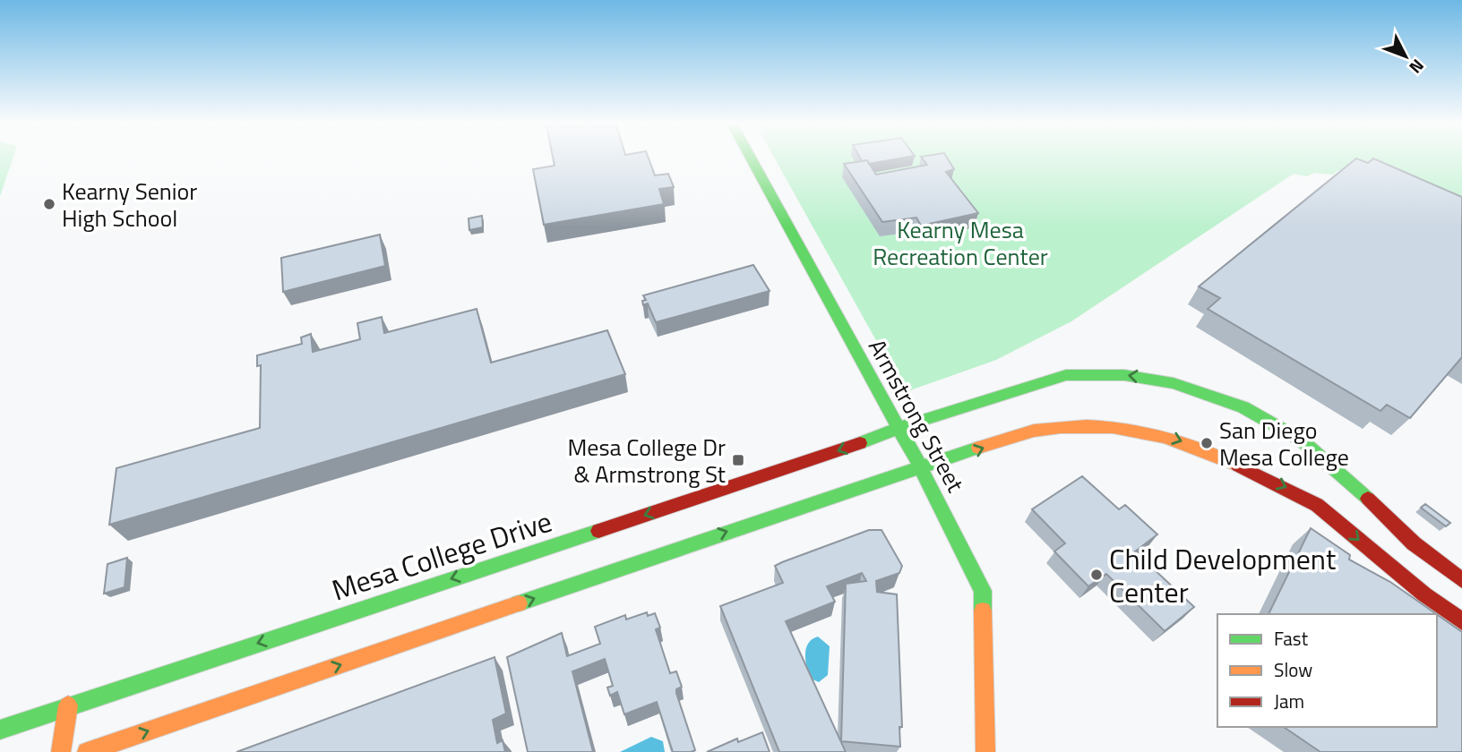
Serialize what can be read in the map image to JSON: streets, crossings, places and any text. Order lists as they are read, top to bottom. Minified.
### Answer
{"streets":{"street":["Armstrong Street","Mesa College Drive"]},"crossings":[["Armstrong Street","Mesa College Drive"]],"parks":["Kearny Mesa Recreation Center"],"places":{"other":["Kearny Senior High School","San Diego Mesa College","Child Development Center"],"transit":["Mesa College Dr & Armstrong St"]},"legend":["Fast","Slow","Jam"],"north":"bottom right"}
